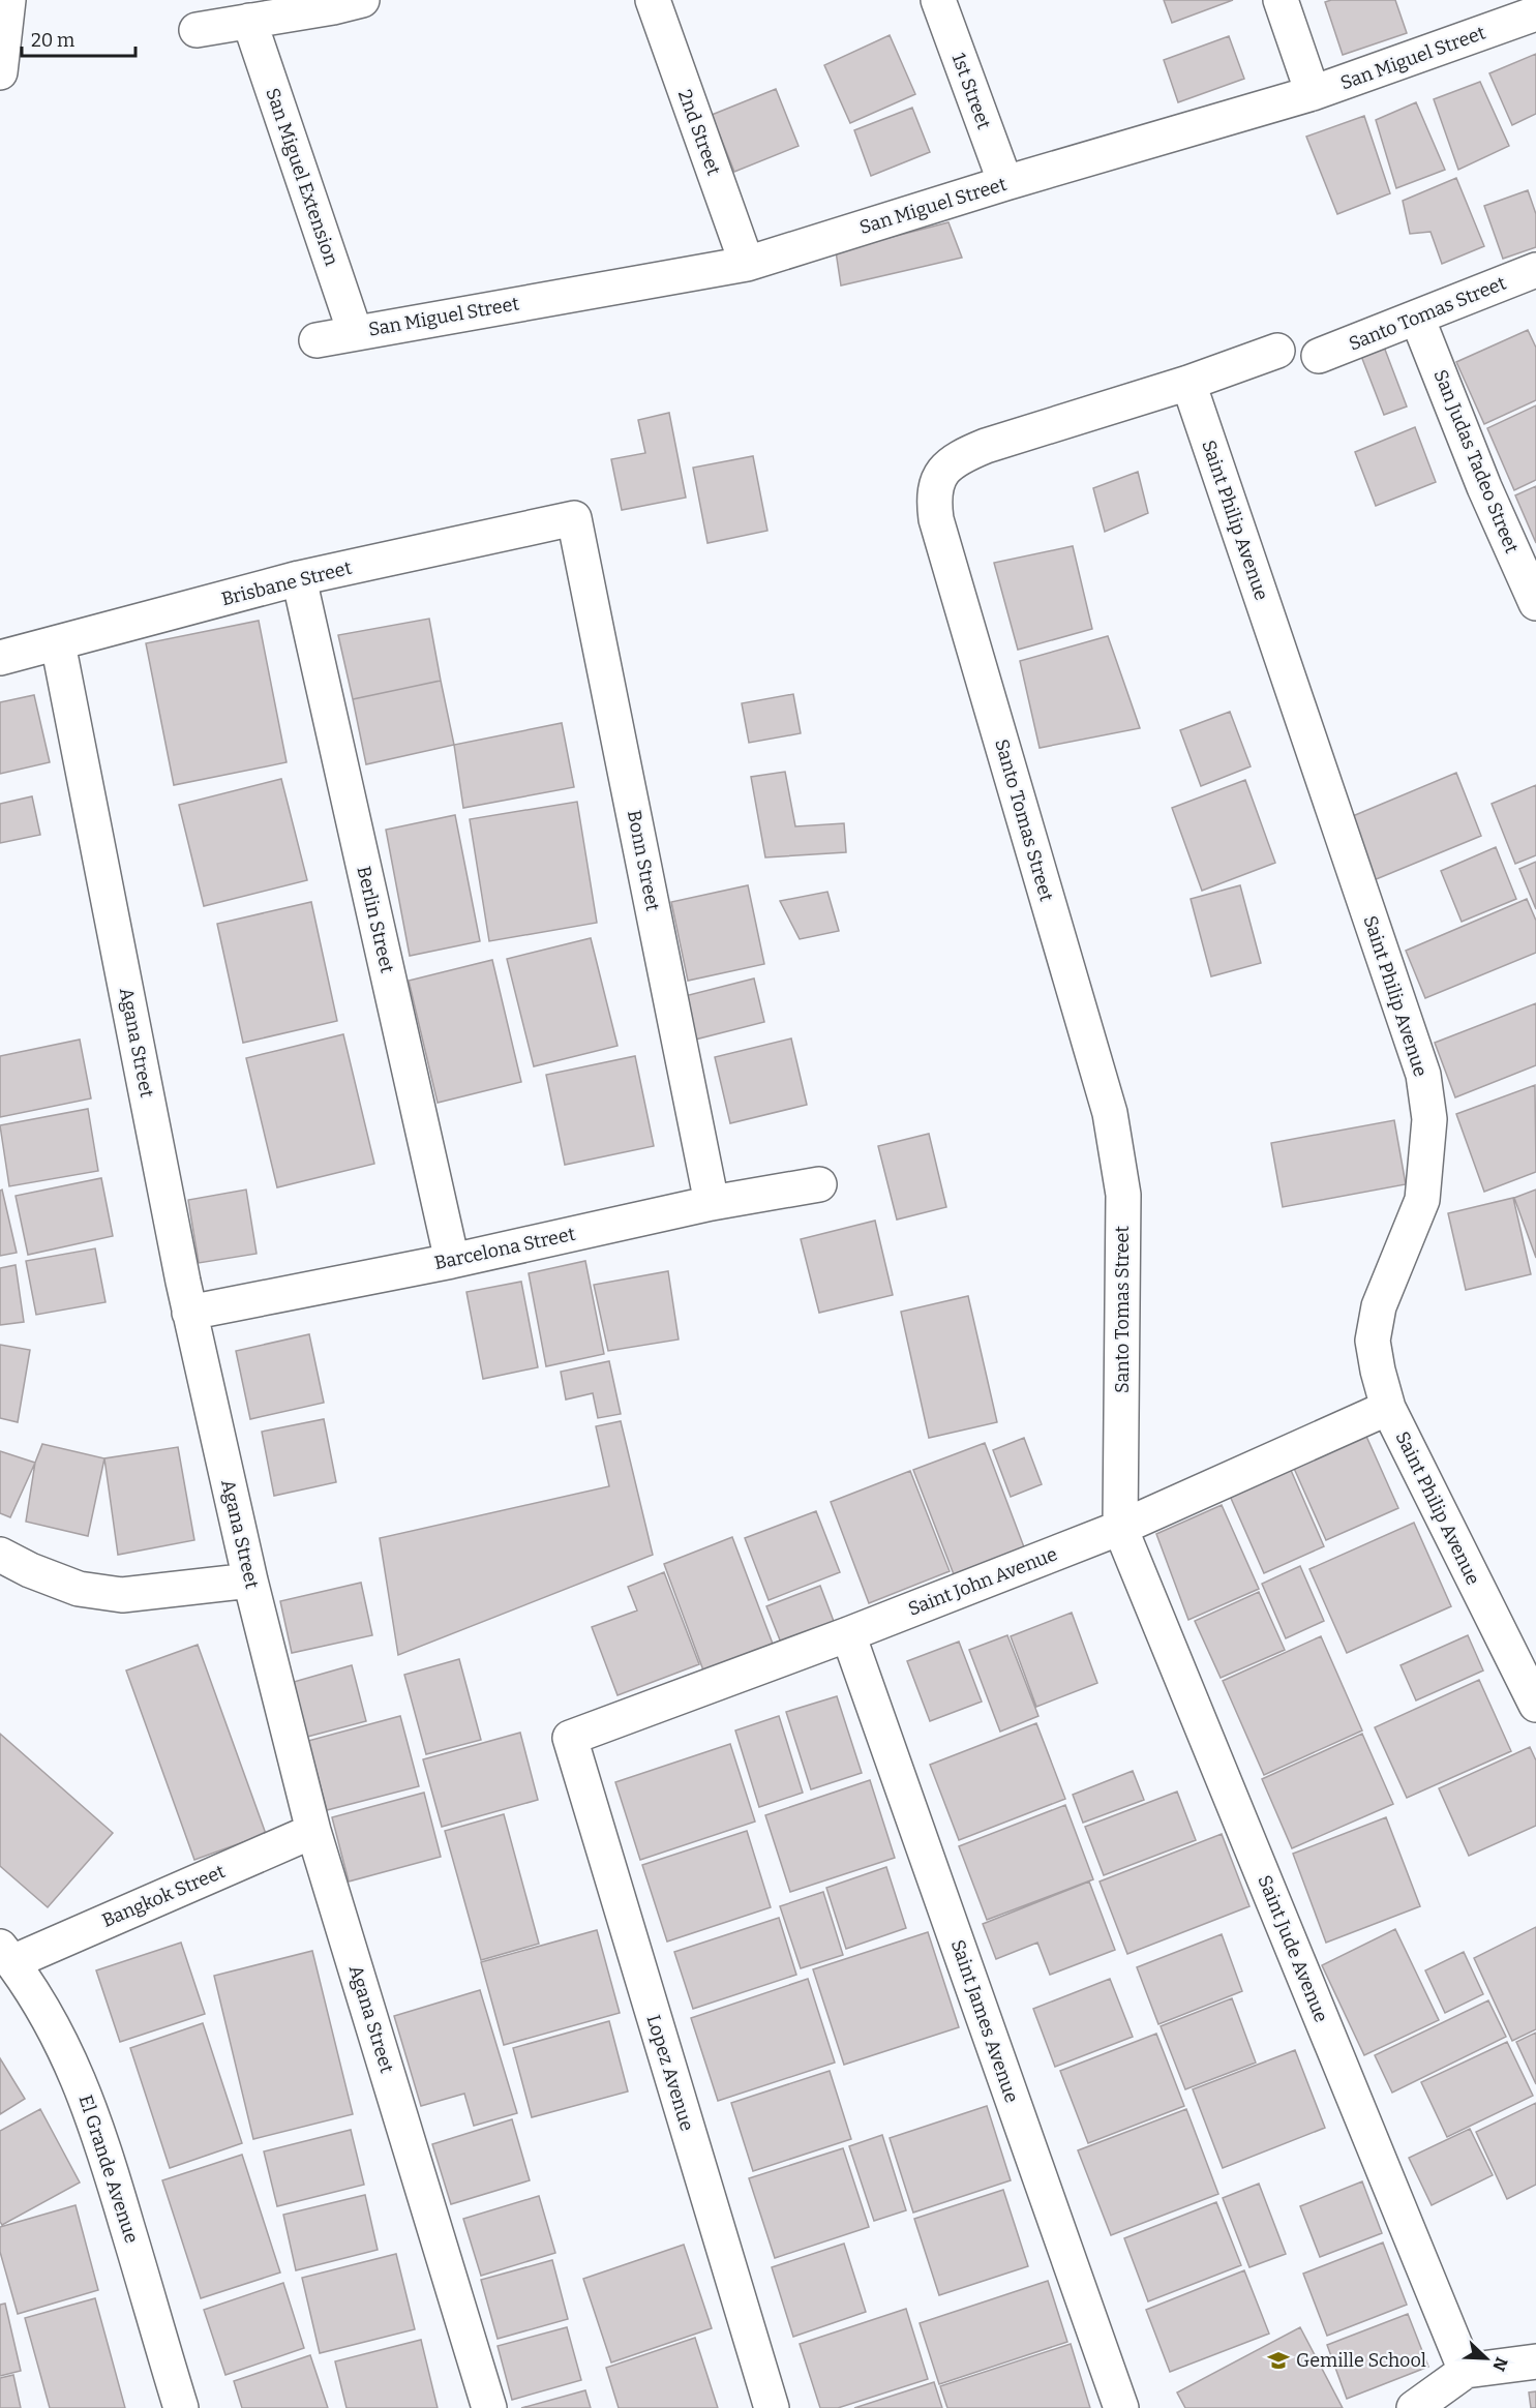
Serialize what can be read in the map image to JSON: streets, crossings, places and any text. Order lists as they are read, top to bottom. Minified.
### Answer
{"streets":{"street":["San Miguel Street","1st Street","2nd Street","San Miguel Extension","Santo Tomas Street","San Judas Tadeo Street","Saint Philip Avenue","Brisbane Street","Bonn Street","Berlin Street","Agana Street","Barcelona Street","Saint John Avenue","Bangkok Street","Saint Jude Avenue","Saint James Avenue","Lopez Avenue","El Grande Avenue"]},"crossings":[["San Miguel Street","1st Street"],["San Miguel Street","2nd Street"],["San Miguel Street","San Miguel Extension"],["Santo Tomas Street","San Judas Tadeo Street"],["Santo Tomas Street","Saint Philip Avenue"],["Santo Tomas Street","Saint John Avenue"],["Santo Tomas Street","Saint Jude Avenue"],["Saint Philip Avenue","Saint John Avenue"],["Brisbane Street","Bonn Street"],["Brisbane Street","Berlin Street"],["Brisbane Street","Agana Street"],["Bonn Street","Barcelona Street"],["Berlin Street","Barcelona Street"],["Agana Street","Barcelona Street"],["Agana Street","Bangkok Street"],["Saint John Avenue","Saint Jude Avenue"],["Saint John Avenue","Saint James Avenue"],["Saint John Avenue","Lopez Avenue"],["Bangkok Street","El Grande Avenue"]],"places":{"school or university":["Gemille School"]},"scale_bar":"20 m","north":"bottom right"}
